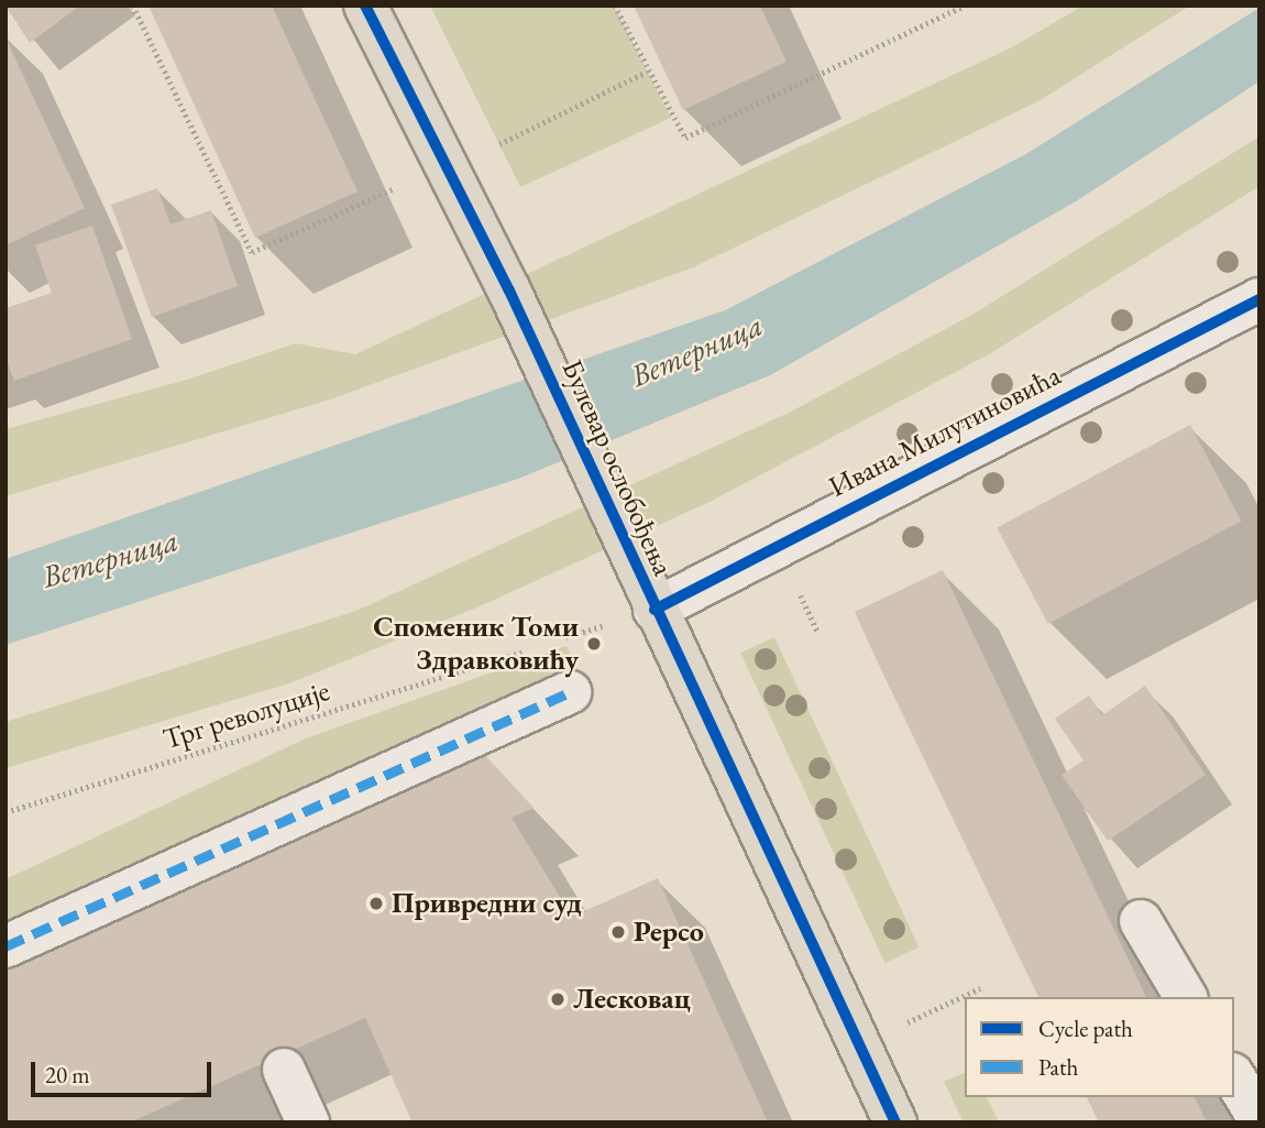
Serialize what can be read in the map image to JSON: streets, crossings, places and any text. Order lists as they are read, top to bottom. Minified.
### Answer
{"streets":{"main road":["Булевар ослобођења"],"street":["Ивана Милутиновића"],"path":["Трг револуције"]},"crossings":[["Ивана Милутиновића","Булевар ослобођења"]],"water":["Ветерница"],"places":["Споменик Томи Здравковићу","Привредни суд","Pepco","Лесковац"],"legend":["Cycle path","Path"],"scale_bar":"20 m"}
